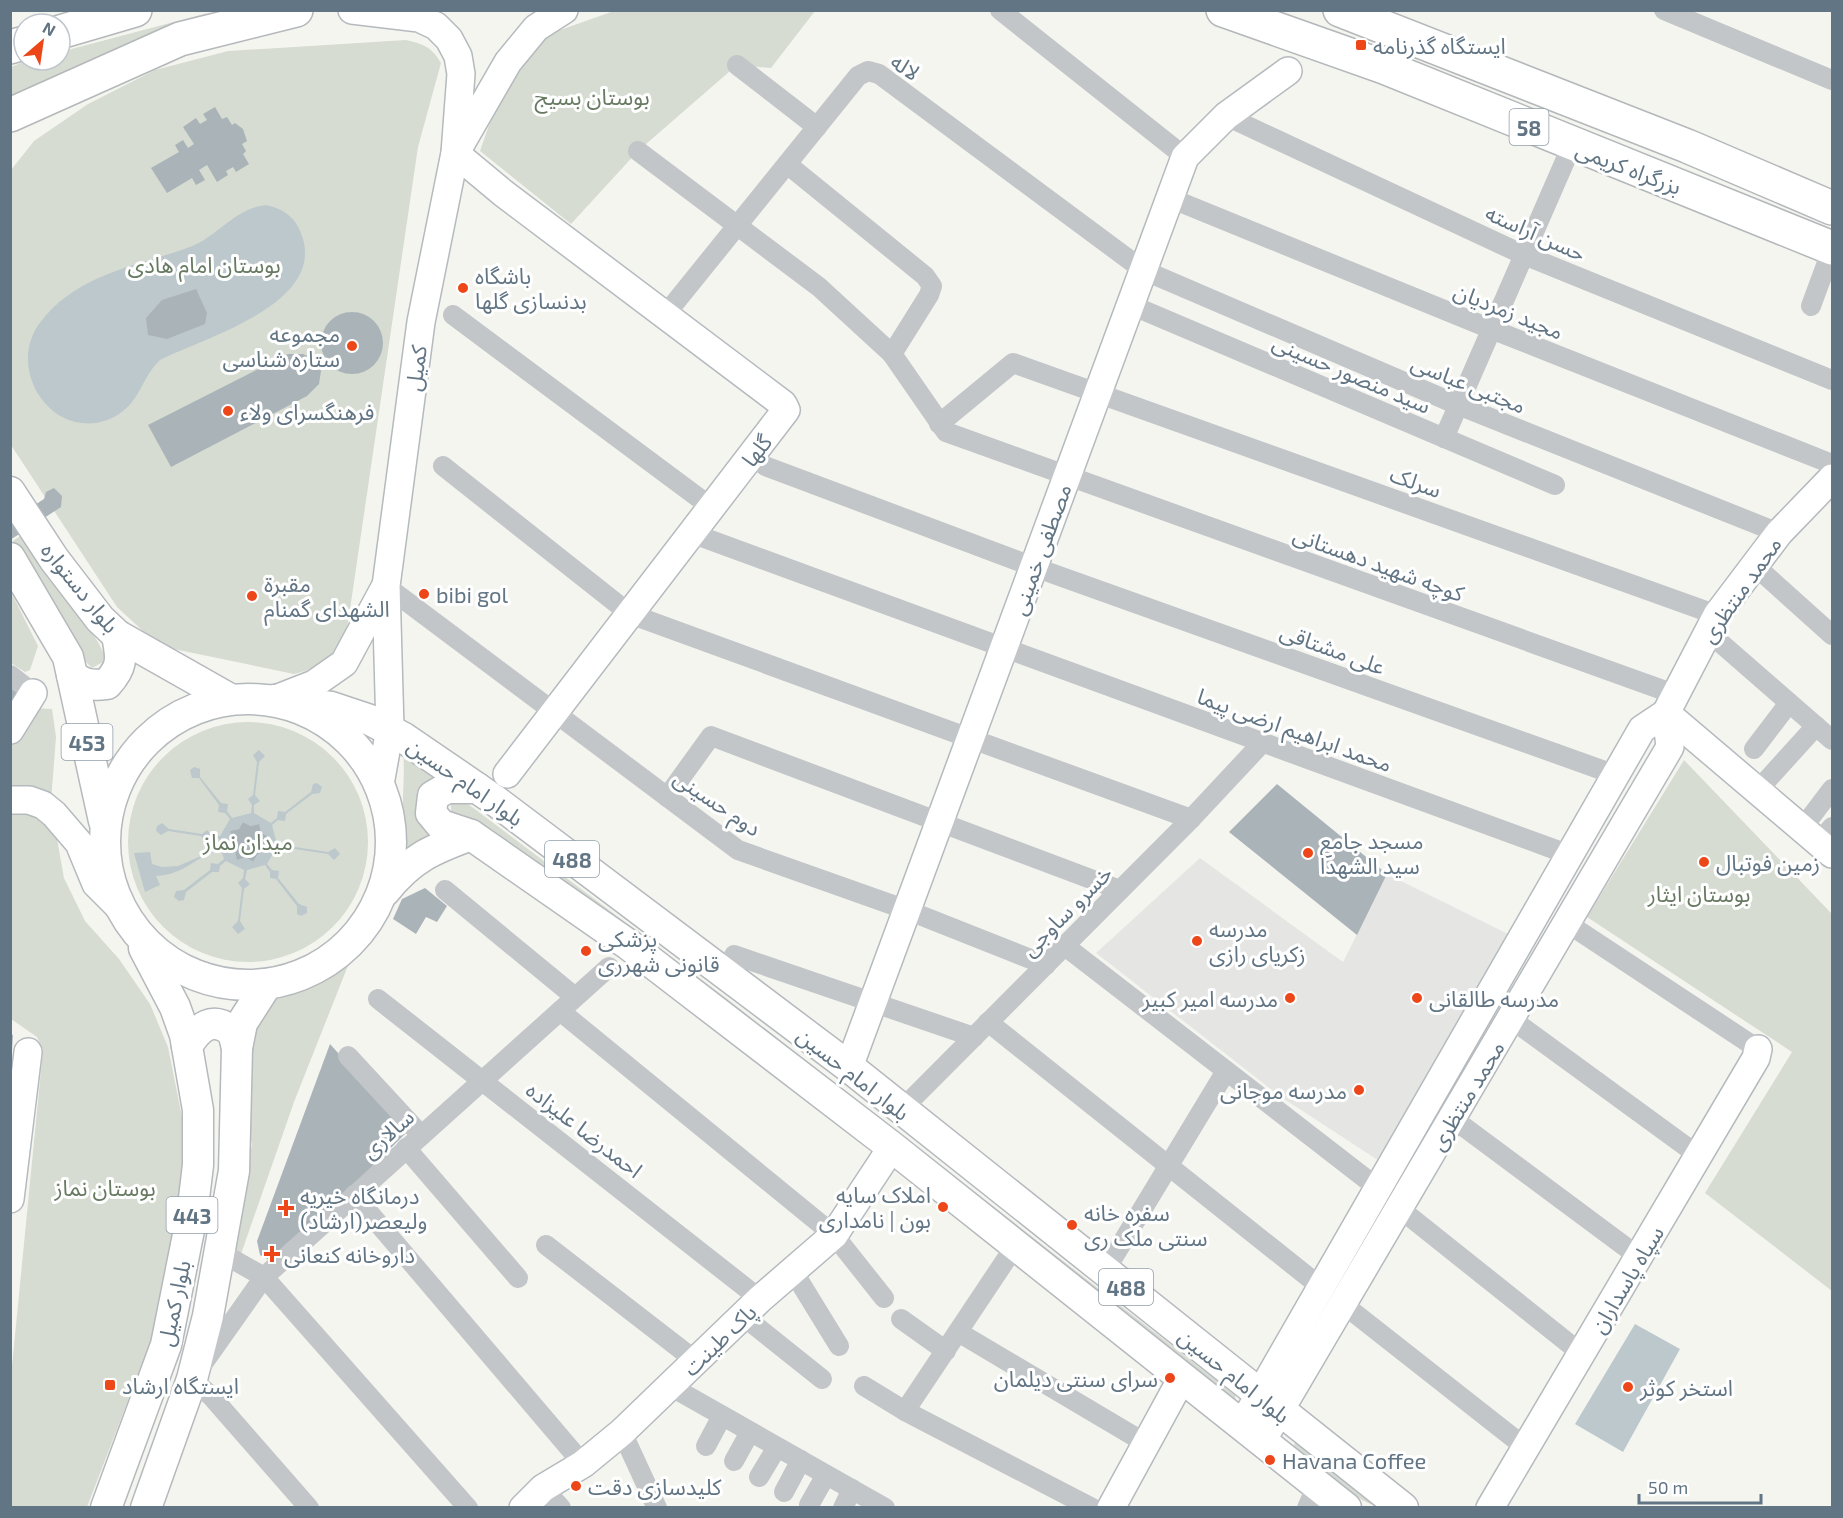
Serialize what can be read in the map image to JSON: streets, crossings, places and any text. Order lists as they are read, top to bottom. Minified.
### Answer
{"streets":{"highway":["58","بزرگراه کریمی"],"main road":["بلوار دستواره","453","بلوار امام حسین","488","443","بلوار کمیل"],"street":["لاله","حسن آراسته","مجید زمردیان","کمیل","سید منصور حسینی","مجتبی عباسی","گلها","سرلک","مصطفی خمینی","کوچه شهید دهستانی","محمد منتظری","علی مشتاقی","محمد ابراهیم ارضی پیما","دوم حسینی","خسرو ساوجی","احمدرضا علیزاده","سالاری","سپاه پاسداران","پاک طینت"]},"crossings":[["لاله","مجتبی عباسی"],["لاله","گلها"],["لاله","مصطفی خمینی"],["حسن آراسته","مصطفی خمینی"],["مجید زمردیان","مصطفی خمینی"],["کمیل","گلها"],["کمیل","بلوار امام حسین"],["کمیل","دوم حسینی"],["سید منصور حسینی","مصطفی خمینی"],["مجتبی عباسی","مصطفی خمینی"],["مجتبی عباسی","محمد منتظری"],["گلها","محمد ابراهیم ارضی پیما"],["گلها","دوم حسینی"],["سرلک","مصطفی خمینی"],["سرلک","کوچه شهید دهستانی"],["سرلک","محمد منتظری"],["مصطفی خمینی","کوچه شهید دهستانی"],["مصطفی خمینی","علی مشتاقی"],["مصطفی خمینی","محمد ابراهیم ارضی پیما"],["مصطفی خمینی","بلوار امام حسین"],["مصطفی خمینی","دوم حسینی"],["کوچه شهید دهستانی","محمد منتظری"],["محمد منتظری","علی مشتاقی"],["محمد منتظری","محمد ابراهیم ارضی پیما"],["محمد منتظری","بلوار امام حسین"],["محمد ابراهیم ارضی پیما","خسرو ساوجی"],["بلوار امام حسین","خسرو ساوجی"],["بلوار امام حسین","پاک طینت"],["دوم حسینی","خسرو ساوجی"],["احمدرضا علیزاده","سالاری"],["احمدرضا علیزاده","پاک طینت"],["سالاری","بلوار کمیل"]],"parks":["بوستان بسیج","بوستان امام هادی","میدان نماز","بوستان ایثار","بوستان نماز"],"places":{"transit":["ایستگاه گذرنامه","ایستگاه ارشاد"],"other":["باشگاه بدنسازی گلها","مجموعه ستاره شناسی","فرهنگسرای ولاء","bibi gol","مقبرة الشهدای گمنام","مسجد جامع سید الشهدا","زمین فوتبال","مدرسه زکریای رازی","پزشکی قانونی شهرری","مدرسه امیر کبیر","مدرسه طالقانی","مدرسه موجانی","املاک سایه بون | نامداری","سفره خانه سنتی ملک ری","سرای سنتی دیلمان","استخر کوثر","Havana Coffee","کلیدسازی دقت"],"health":["درمانگاه خیریه ولیعصر(ارشاد)","داروخانه کنعانی"]},"scale_bar":"50 m","north":"top right"}
